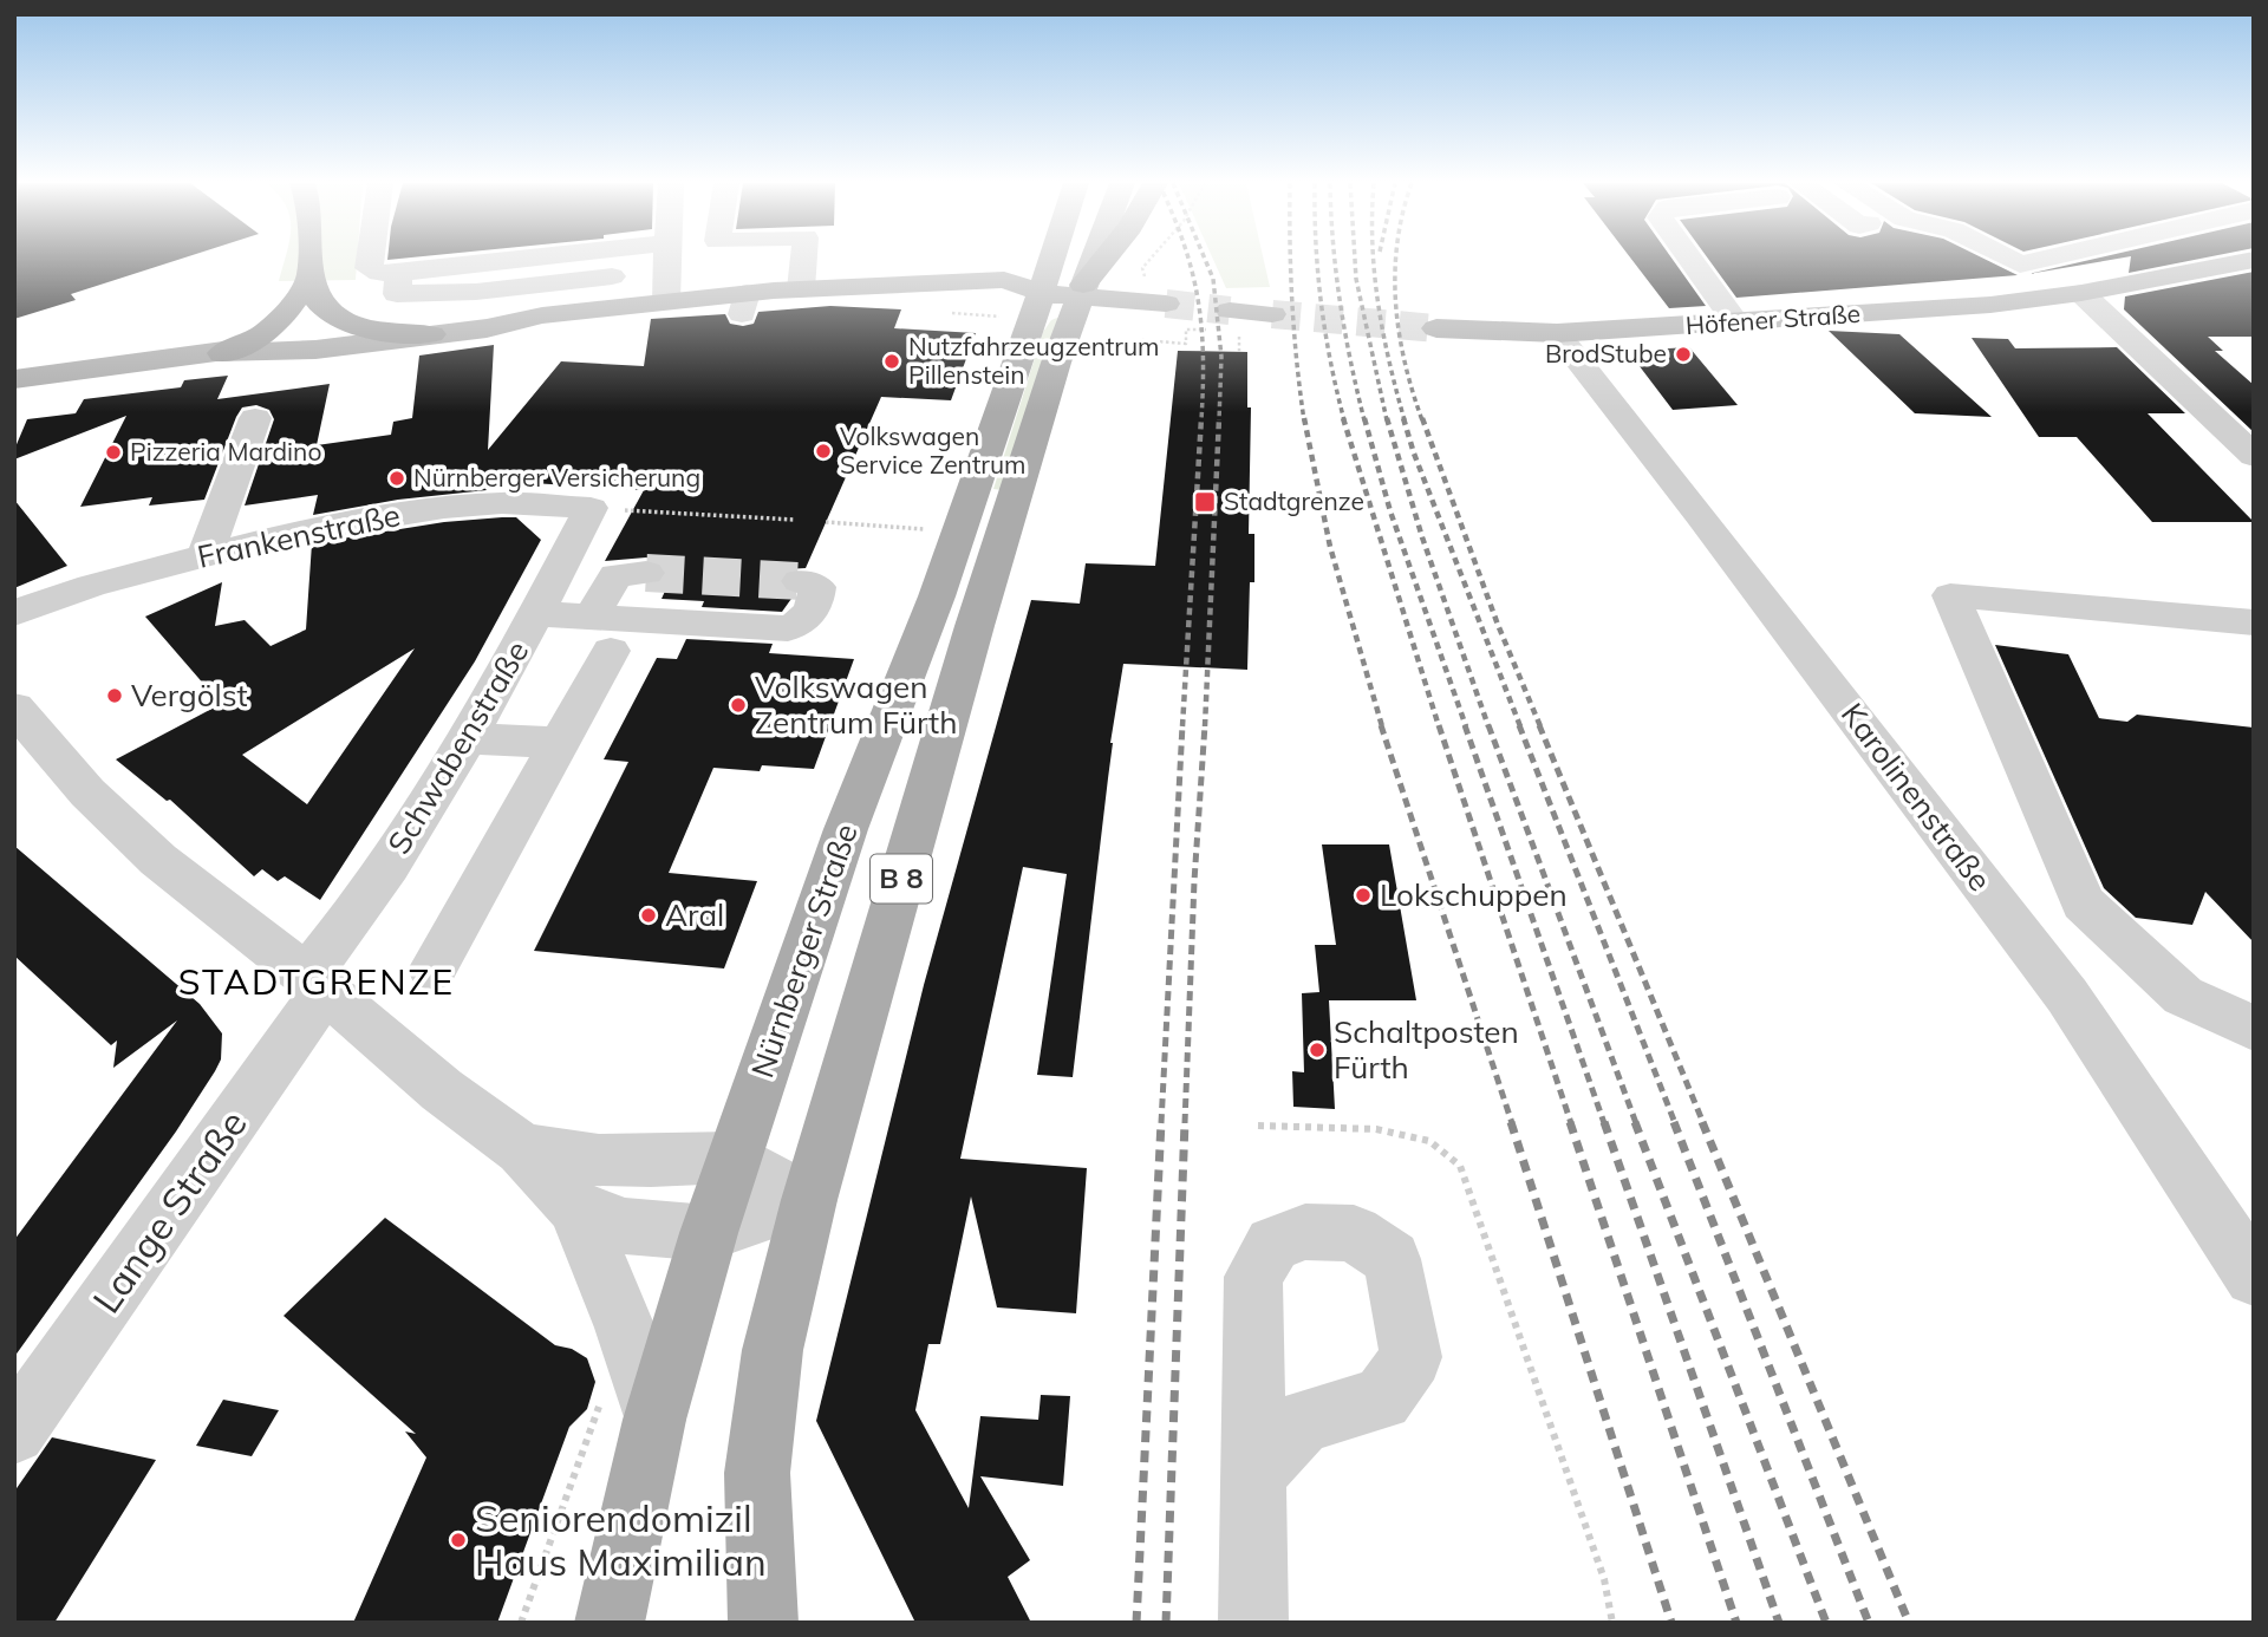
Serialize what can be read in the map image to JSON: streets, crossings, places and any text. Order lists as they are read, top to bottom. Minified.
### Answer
{"streets":{"main road":["Höfener Straße","B 8","Nürnberger Straße"],"street":["Frankenstraße","Schwabenstraße","Karolinenstraße","Lange Straße"]},"crossings":[["Höfener Straße","Karolinenstraße"],["Frankenstraße","Schwabenstraße"],["Schwabenstraße","Lange Straße"],["B 8","Nürnberger Straße"]],"districts":["STADTGRENZE"],"places":{"other":["BrodStube","Nutzfahrzeugzentrum Pillenstein","Volkswagen Service Zentrum","Pizzeria Mardino","Nürnberger Versicherung","Vergölst","Volkswagen Zentrum Fürth","Lokschuppen","Aral","Schaltposten Fürth","Seniorendomizil Haus Maximilian"],"transit":["Stadtgrenze"]}}
